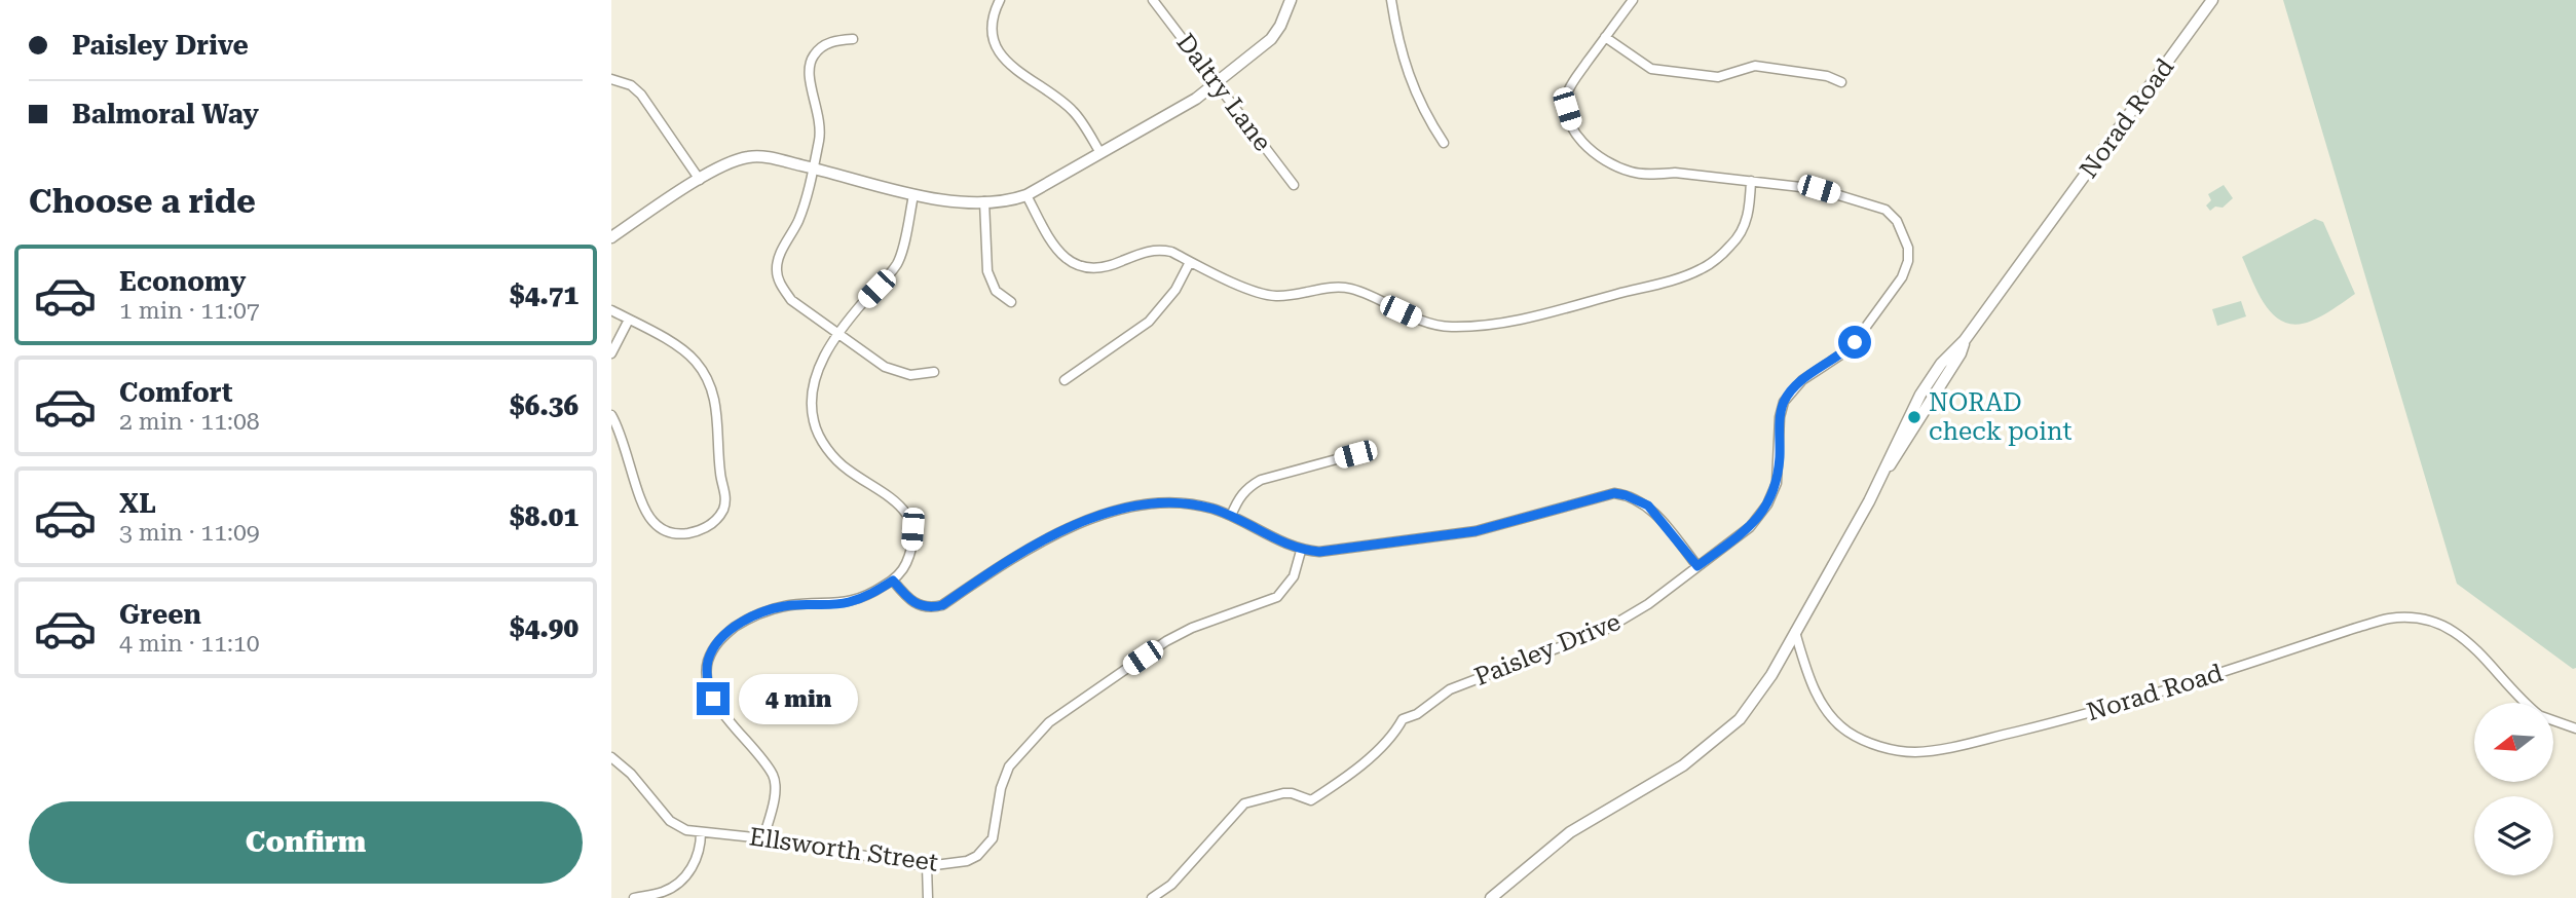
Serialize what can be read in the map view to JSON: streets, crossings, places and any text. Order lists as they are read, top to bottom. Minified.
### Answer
{"streets":{"street":["Daltry Lane","Norad Road","Paisley Drive","Ellsworth Street"]},"places":["NORAD check point"],"north":"left","page":{"banner":["Paisley Drive","Balmoral Way"],"heading":"Choose a ride","list":[{"name":"Economy","note":"1 min · 11:07","value":"$4.71"},{"name":"Comfort","note":"2 min · 11:08","value":"$6.36"},{"name":"XL","note":"3 min · 11:09","value":"$8.01"},{"name":"Green","note":"4 min · 11:10","value":"$4.90"}],"bubble":"4 min","buttons":"Confirm"}}
